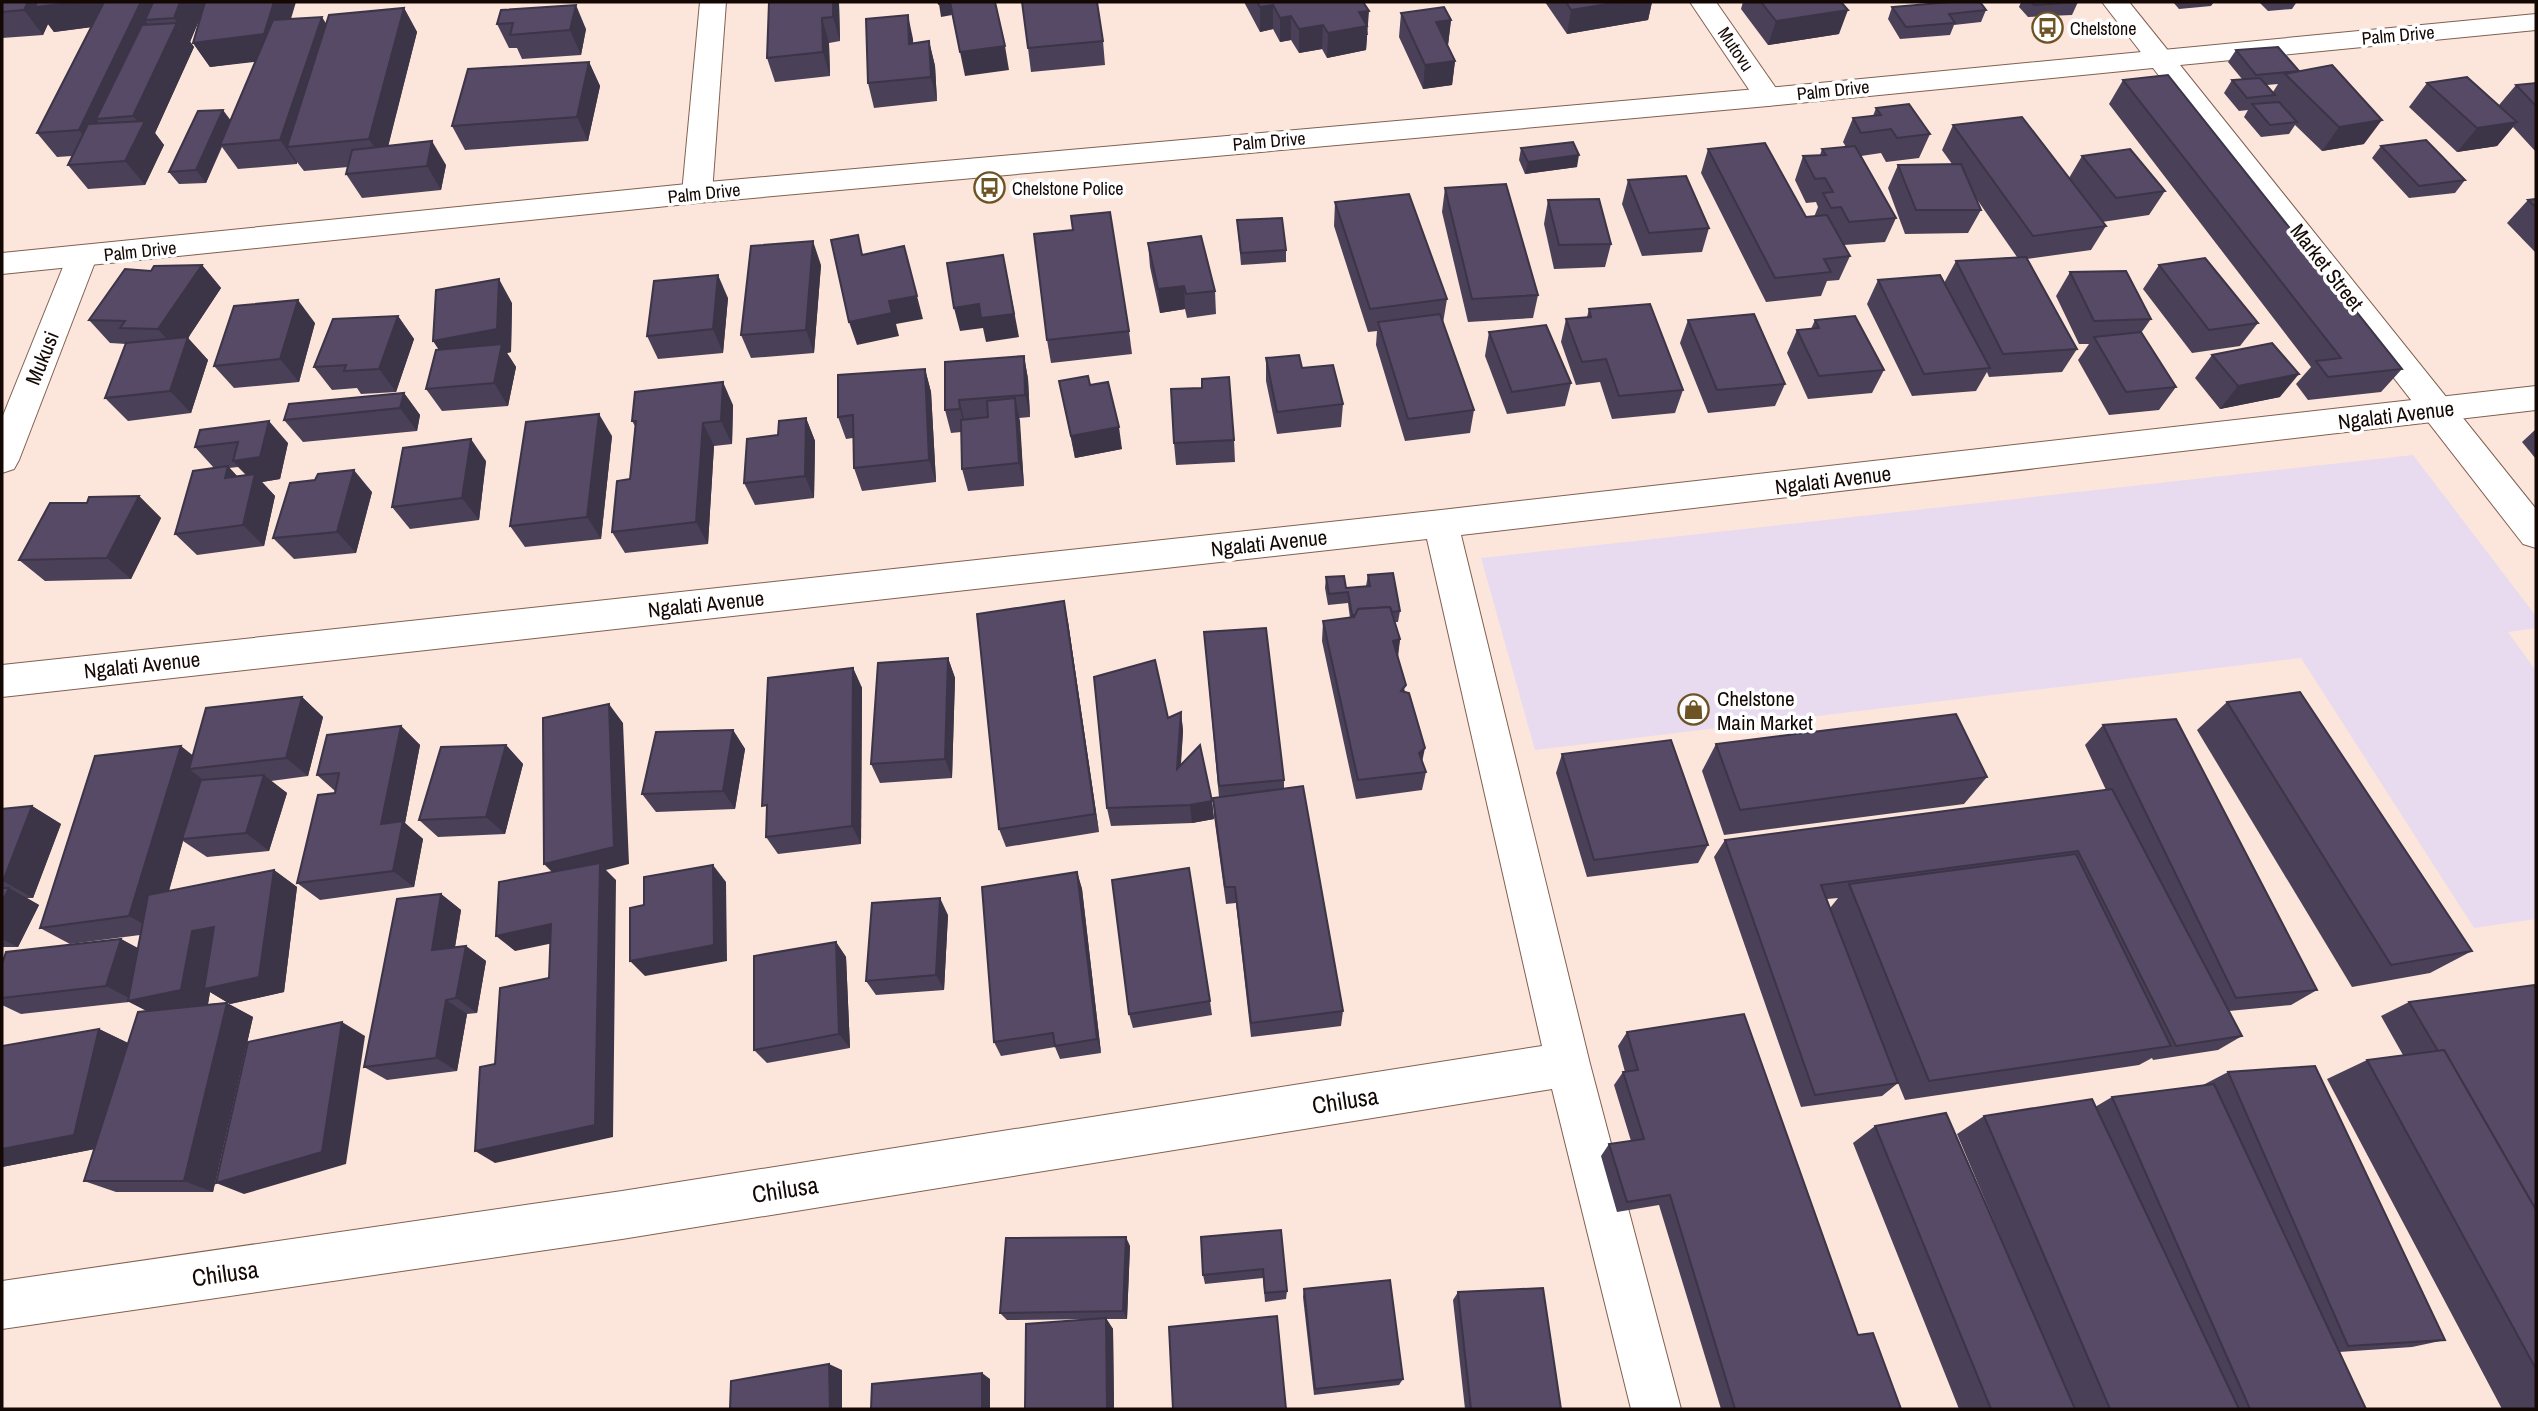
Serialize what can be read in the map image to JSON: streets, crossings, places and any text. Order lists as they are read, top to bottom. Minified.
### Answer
{"streets":{"street":["Palm Drive","Mutovu","Market Street","Mukusi","Ngalati Avenue","Chilusa"]},"crossings":[["Palm Drive","Mutovu"],["Palm Drive","Market Street"],["Palm Drive","Mukusi"],["Market Street","Ngalati Avenue"]],"places":{"bus stop":["Chelstone","Chelstone Police"],"shop":["Chelstone Main Market"]}}
